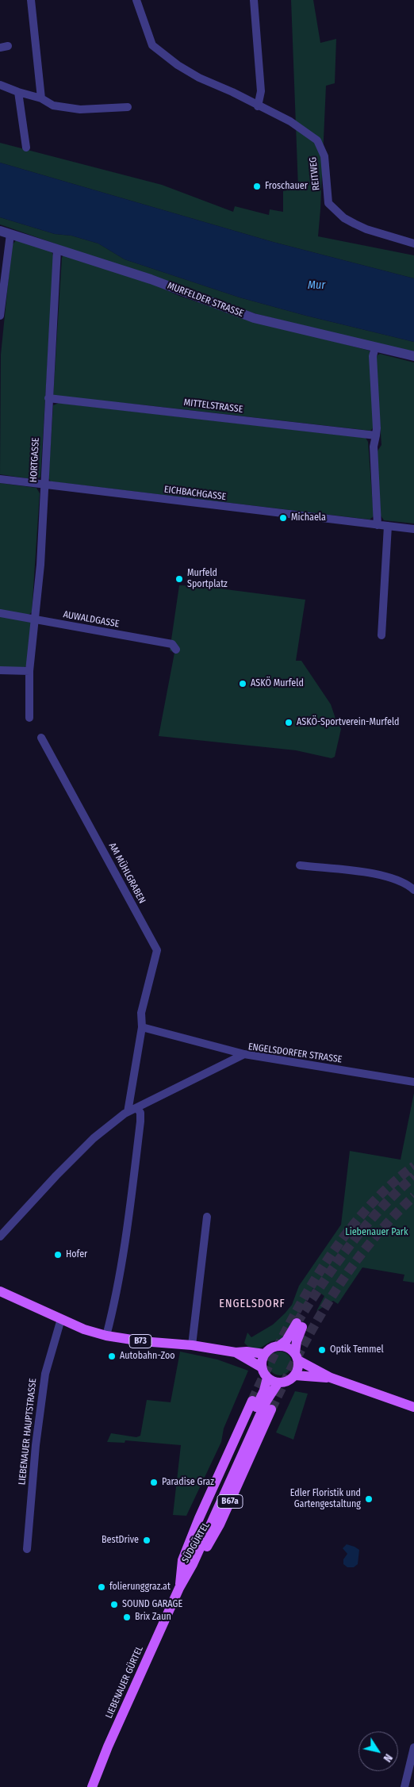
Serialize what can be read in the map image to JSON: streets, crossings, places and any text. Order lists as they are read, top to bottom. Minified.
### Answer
{"streets":{"main road":["B73","B67a","SÜDGÜRTEL","LIEBENAUER GÜRTEL"],"street":["REITWEG","MURFELDER STRASSE","MITTELSTRASSE","HORTGASSE","EICHBACHGASSE","AUWALDGASSE","AM MÜHLGRABEN","ENGELSDORFER STRASSE","LIEBENAUER HAUPTSTRASSE"]},"crossings":[["MURFELDER STRASSE","HORTGASSE"],["MITTELSTRASSE","HORTGASSE"],["HORTGASSE","EICHBACHGASSE"],["HORTGASSE","AUWALDGASSE"],["AM MÜHLGRABEN","ENGELSDORFER STRASSE"],["B73","LIEBENAUER HAUPTSTRASSE"],["SÜDGÜRTEL","LIEBENAUER GÜRTEL"]],"districts":["ENGELSDORF"],"water":["Mur"],"parks":["Liebenauer Park"],"places":["Froschauer","Michaela","Murfeld Sportplatz","ASKÖ Murfeld","ASKÖ-Sportverein-Murfeld","Hofer","Optik Temmel","Autobahn-Zoo","Paradise Graz","Edler Floristik und Gartengestaltung","BestDrive","folierunggraz.at","SOUND GARAGE","Brix Zaun"],"north":"bottom right"}
